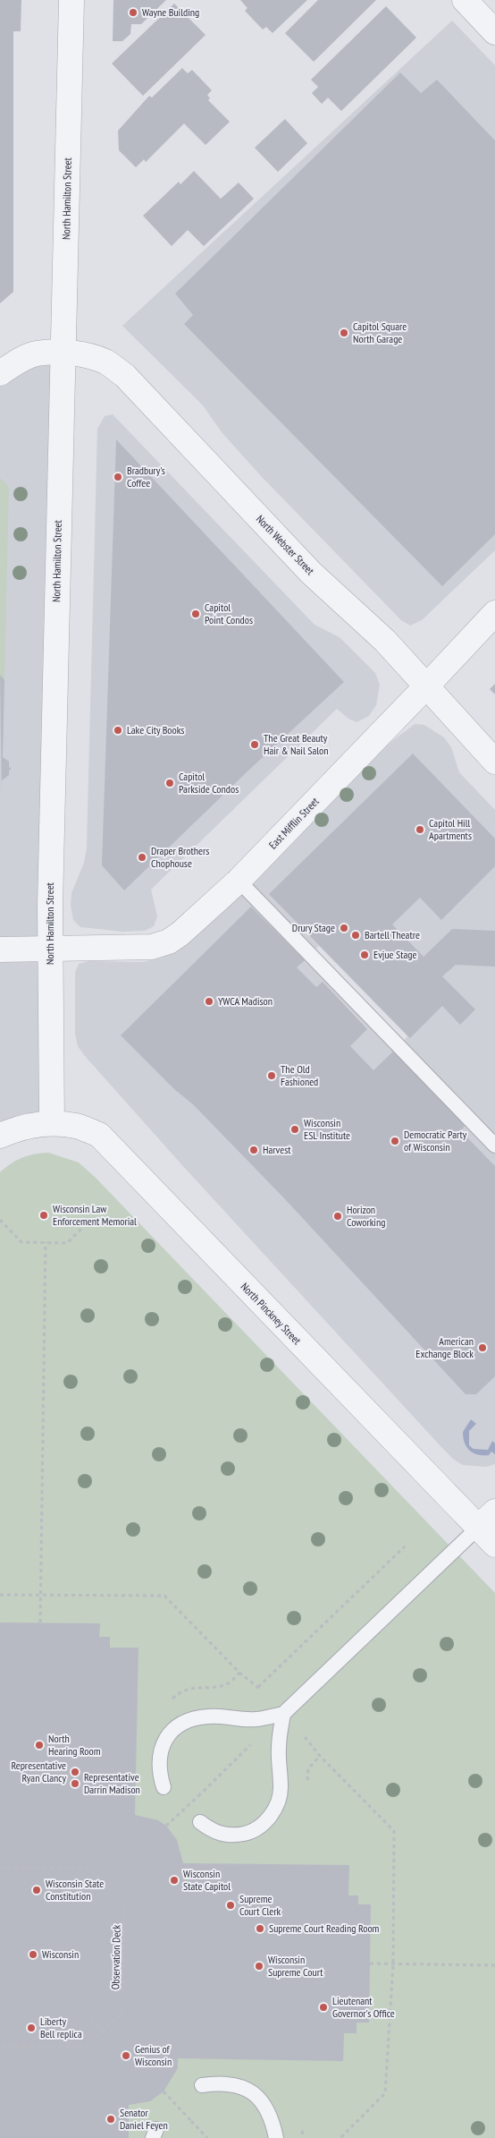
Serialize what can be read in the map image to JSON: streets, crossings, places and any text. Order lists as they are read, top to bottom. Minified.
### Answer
{"streets":{"street":["North Hamilton Street","North Webster Street","East Mifflin Street","North Pinckney Street"],"path":["Observation Deck"]},"crossings":[["North Hamilton Street","North Webster Street"],["North Hamilton Street","East Mifflin Street"],["North Hamilton Street","North Pinckney Street"],["North Webster Street","East Mifflin Street"]],"places":["Wayne Building","Capitol Square North Garage","Bradbury's Coffee","Capitol Point Condos","Lake City Books","The Great Beauty Hair & Nail Salon","Capitol Parkside Condos","Capitol Hill Apartments","Draper Brothers Chophouse","Drury Stage","Bartell Theatre","Evjue Stage","YWCA Madison","The Old Fashioned","Wisconsin ESL Institute","Democratic Party of Wisconsin","Harvest","Wisconsin Law Enforcement Memorial","Horizon Coworking","American Exchange Block","North Hearing Room","Representative Ryan Clancy","Representative Darrin Madison","Wisconsin State Capitol","Wisconsin State Constitution","Supreme Court Clerk","Supreme Court Reading Room","Wisconsin","Wisconsin Supreme Court","Lieutenant Governor's Office","Liberty Bell replica","Genius of Wisconsin","Senator Daniel Feyen"]}
